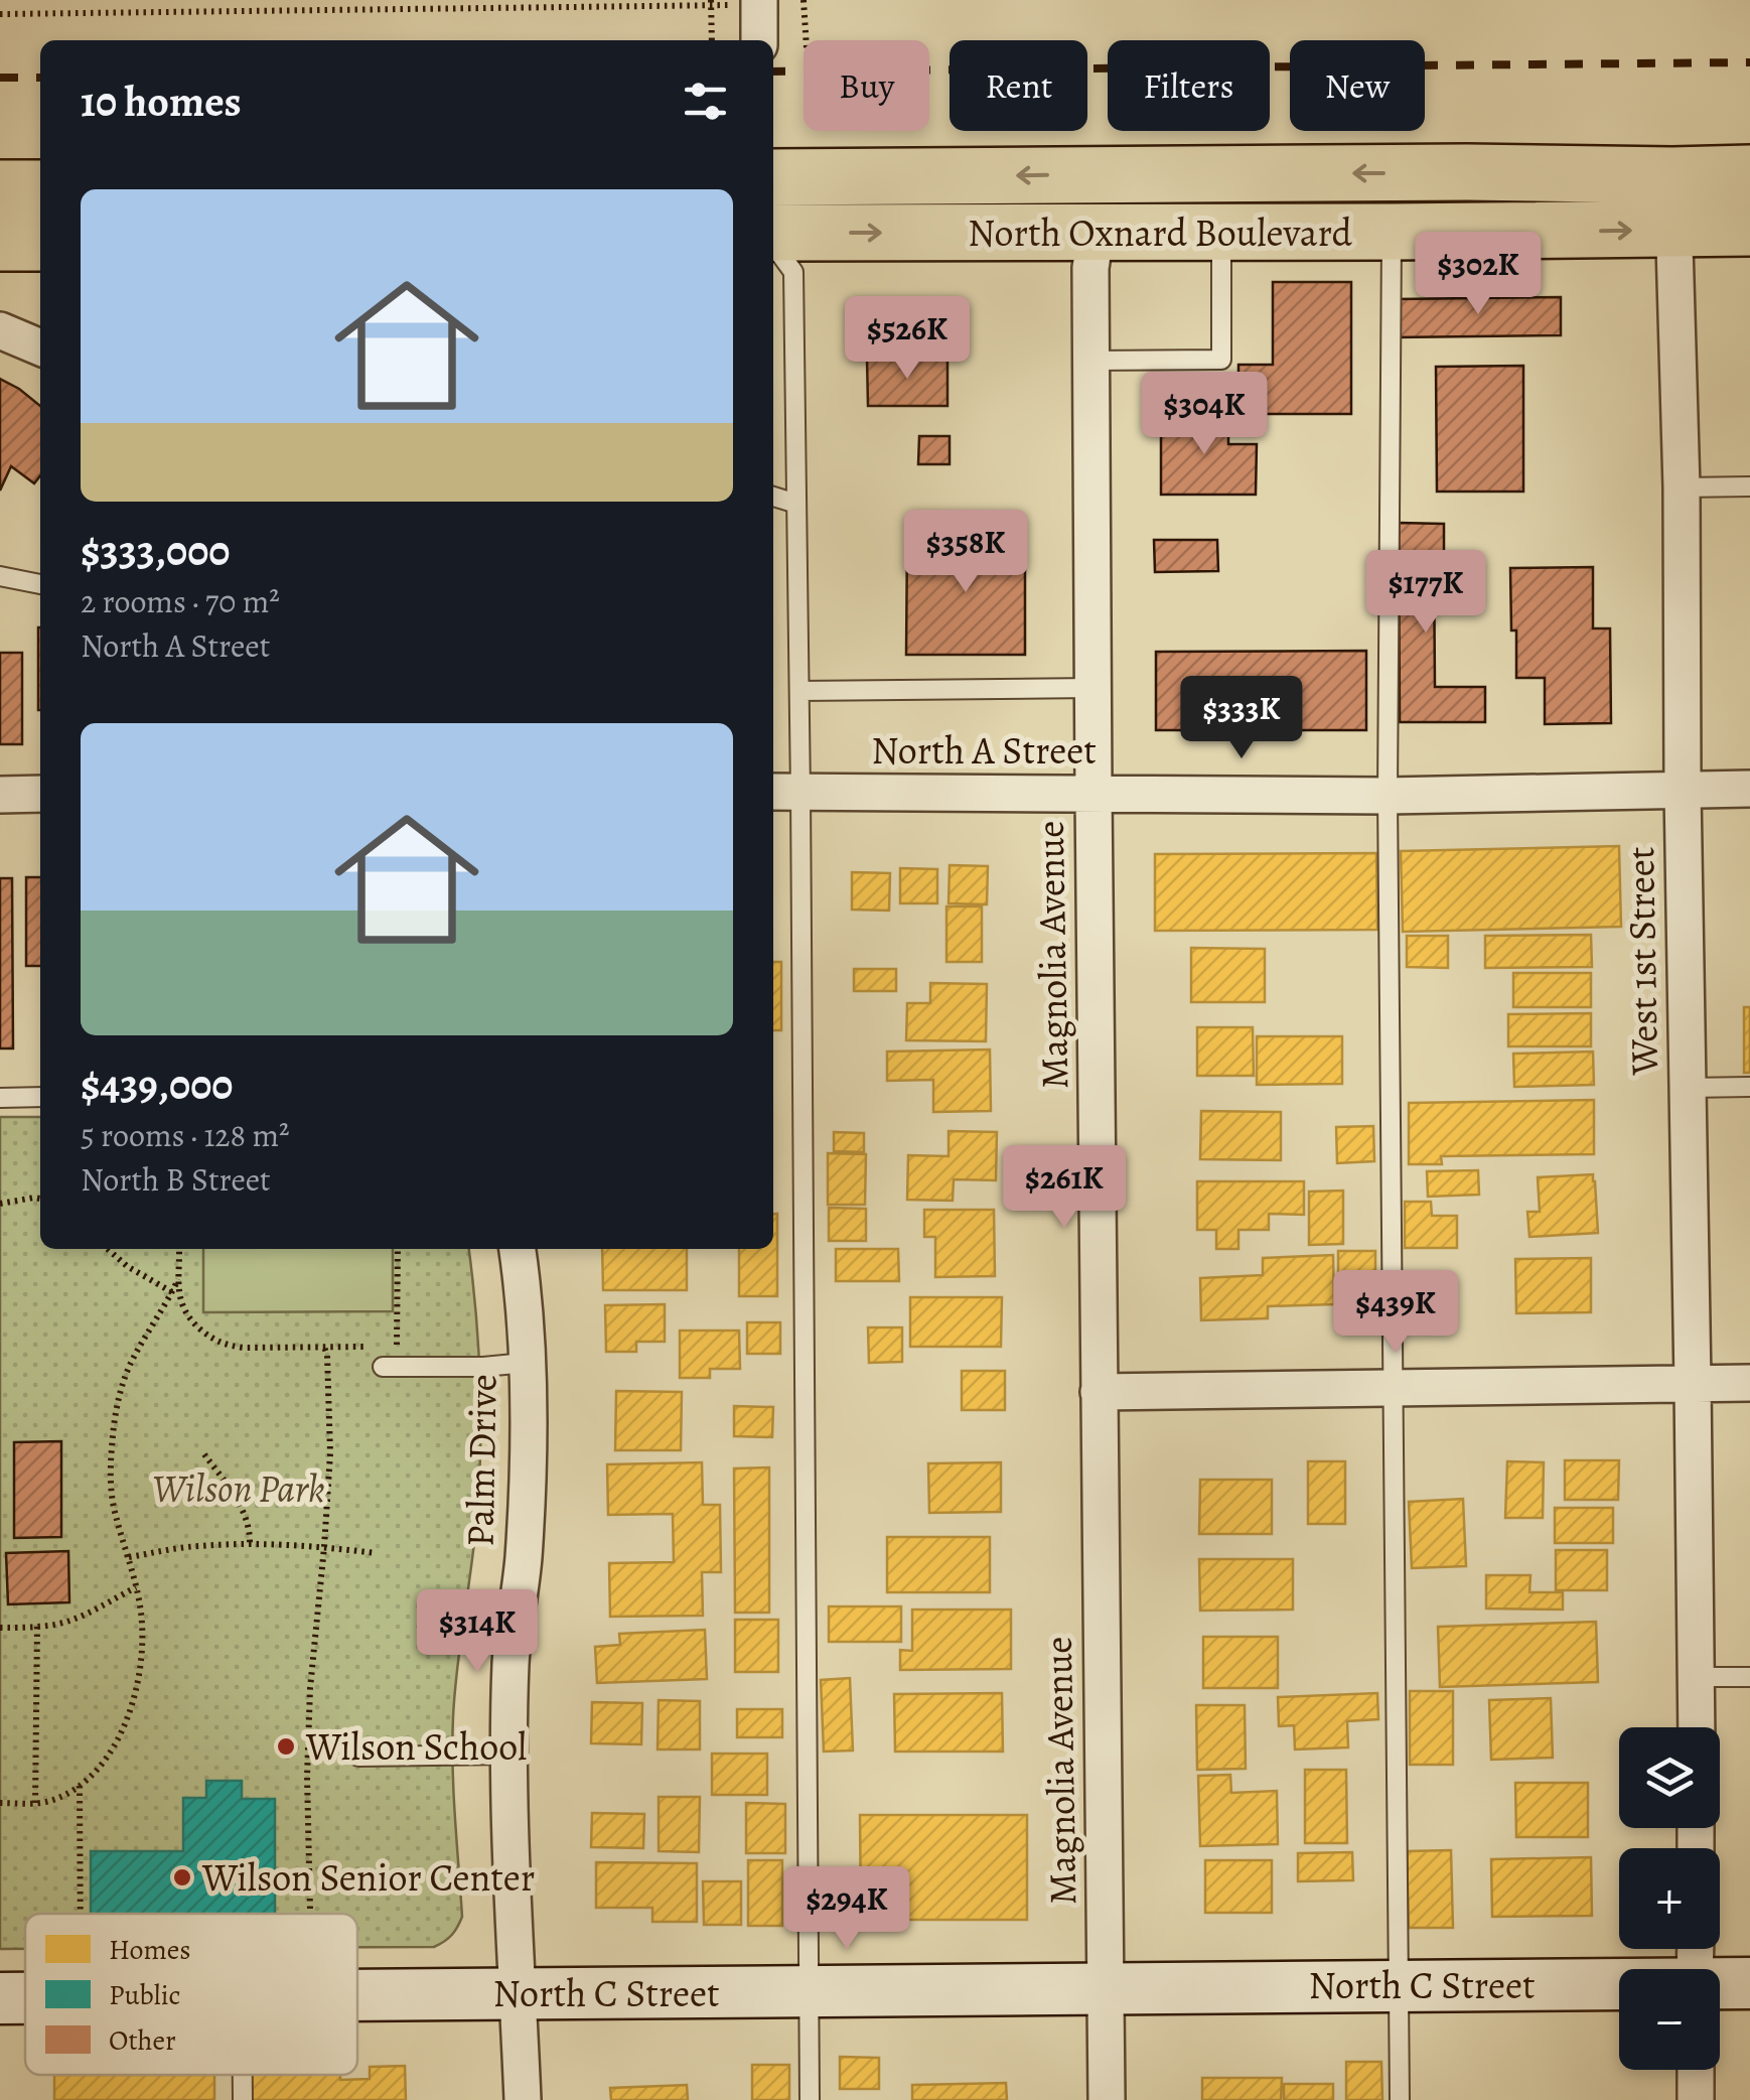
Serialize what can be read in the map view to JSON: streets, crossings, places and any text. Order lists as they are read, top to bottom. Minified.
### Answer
{"streets":{"main road":["North Oxnard Boulevard"],"street":["North A Street","Magnolia Avenue","West 1st Street","Palm Drive","North C Street"]},"crossings":[["North Oxnard Boulevard","Magnolia Avenue"],["North Oxnard Boulevard","West 1st Street"],["North A Street","Magnolia Avenue"],["North A Street","West 1st Street"],["Magnolia Avenue","North C Street"],["Palm Drive","North C Street"]],"parks":["Wilson Park"],"places":["Wilson School","Wilson Senior Center"],"legend":["Homes","Public","Other"],"page":{"chip":["Buy","Rent","Filters","New"],"heading":"10 homes","list":[{"name":"$333,000","note":"2 rooms · 70 m² · North A Street"},{"name":"$439,000","note":"5 rooms · 128 m² · North B Street"}],"price":["$302K","$526K","$304K","$358K","$177K","$333K","$261K","$439K","$314K","$294K"],"map_buttons":["+","−"]}}
